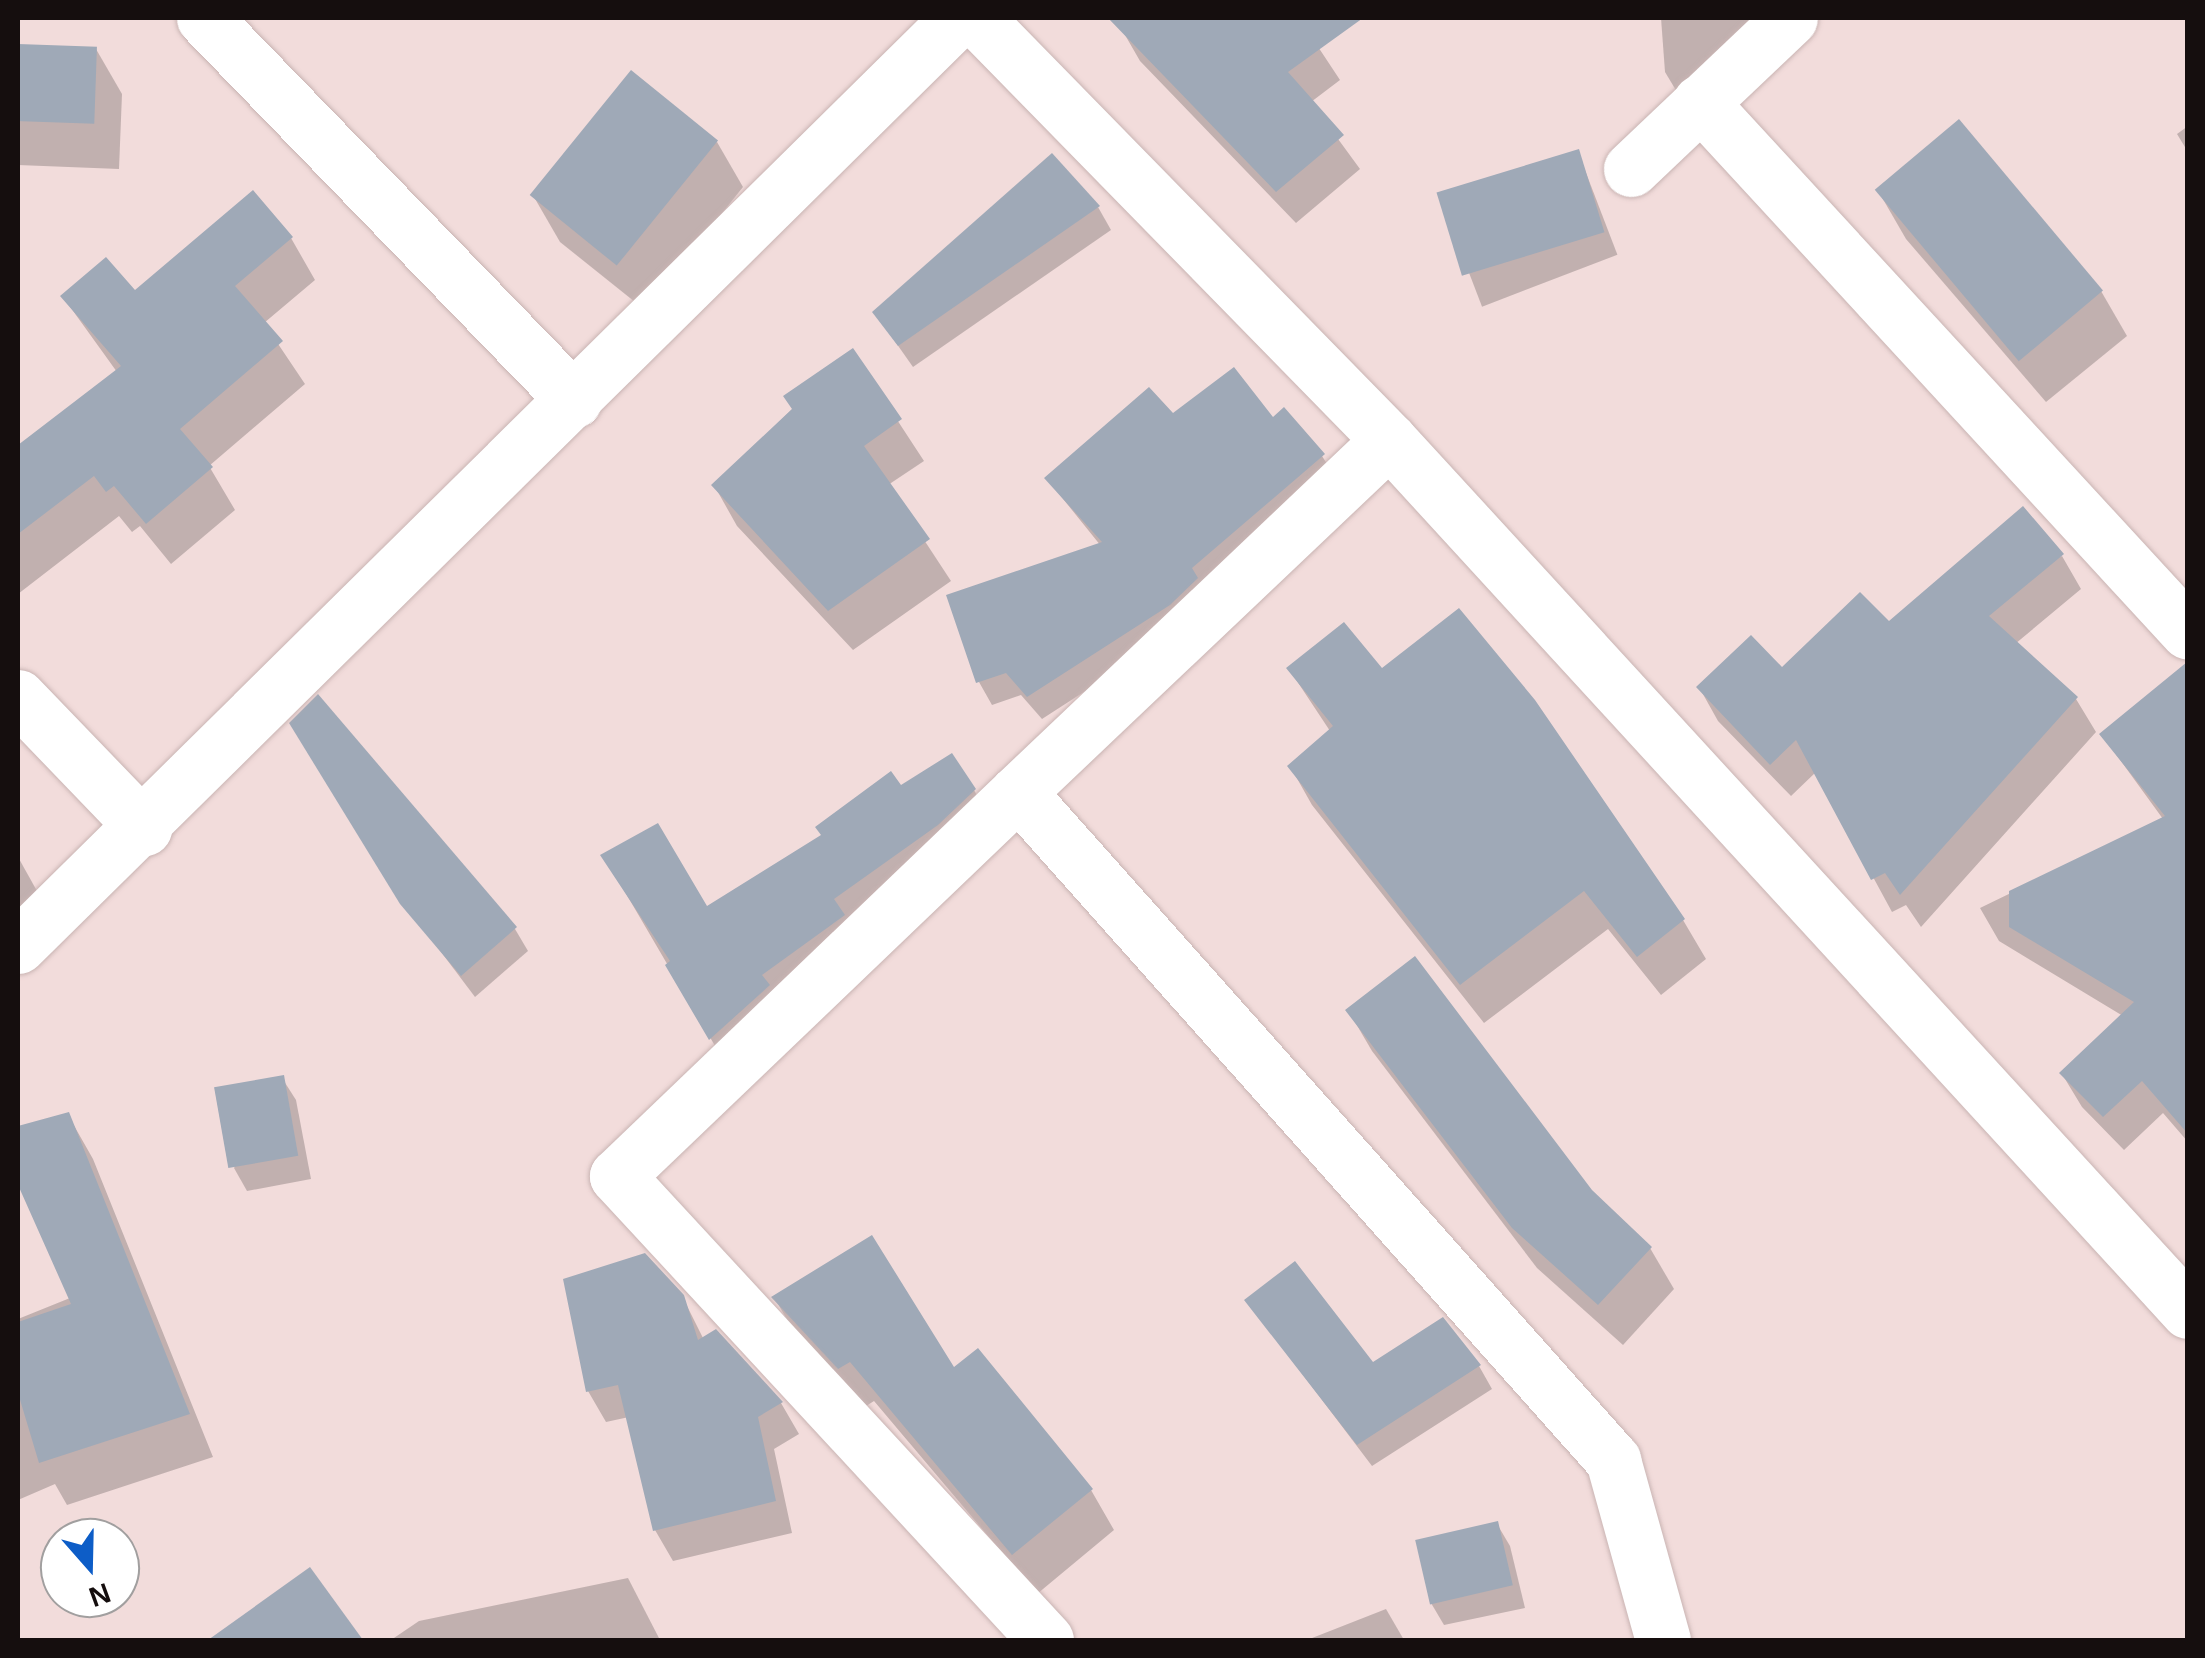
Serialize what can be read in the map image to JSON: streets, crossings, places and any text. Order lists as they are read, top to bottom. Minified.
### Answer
{"north":"bottom"}
